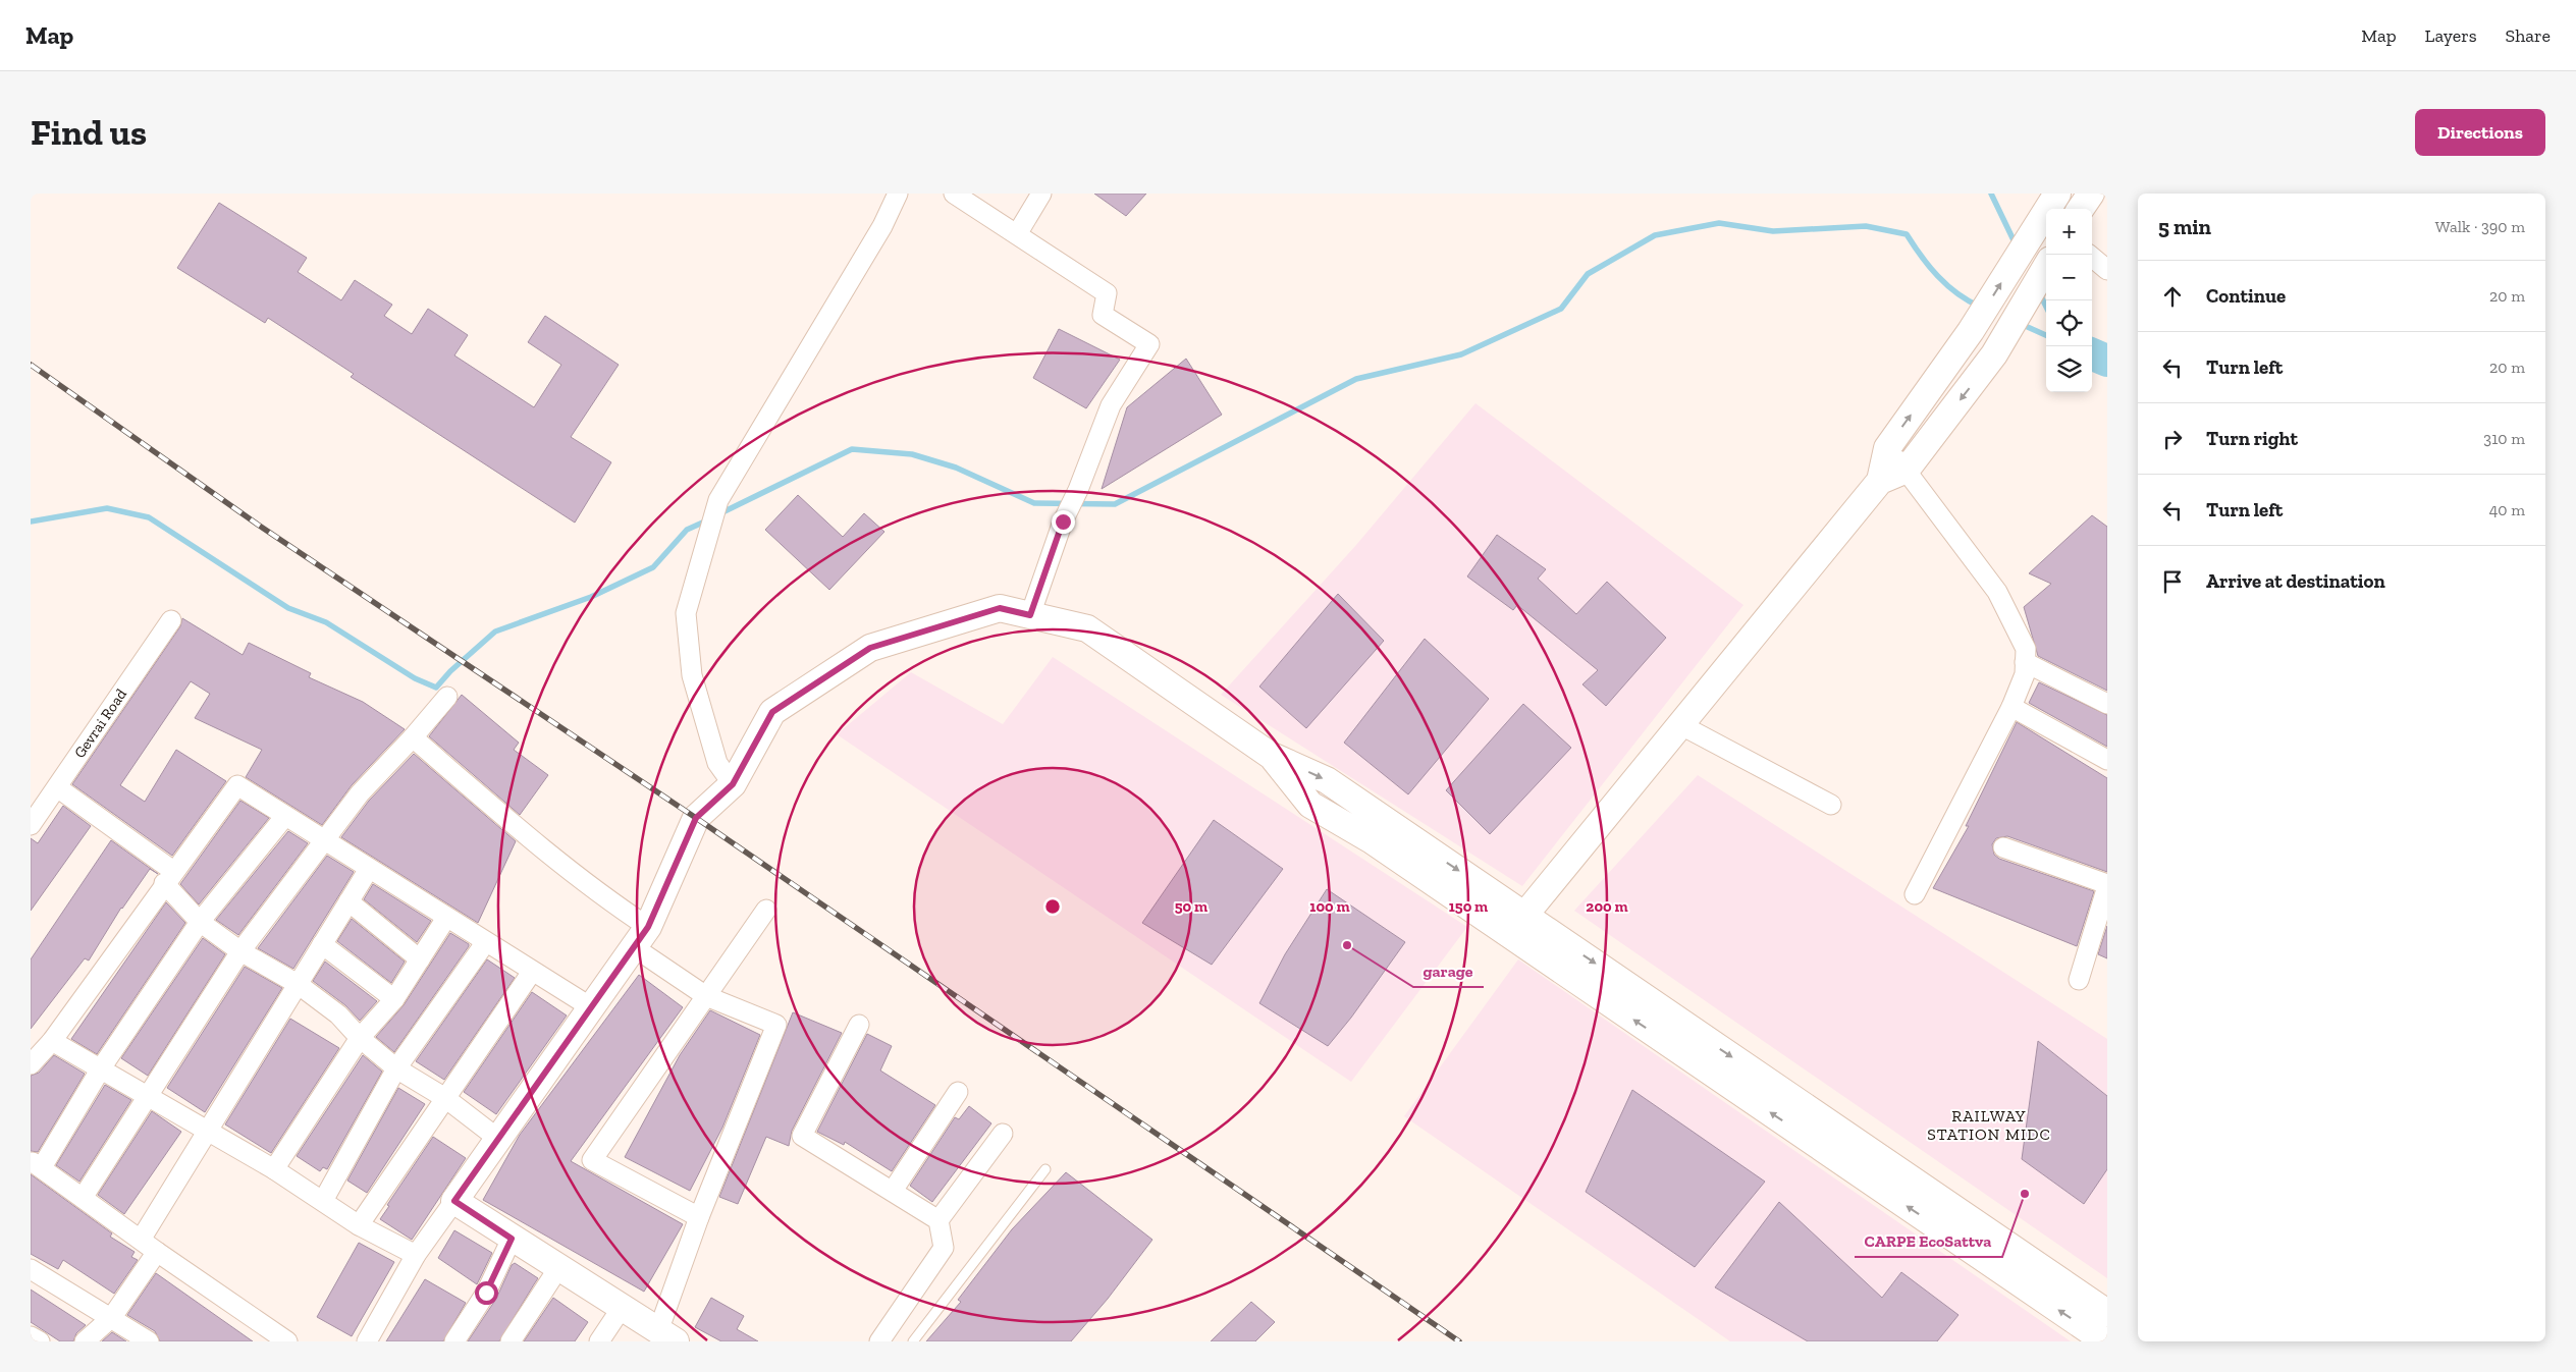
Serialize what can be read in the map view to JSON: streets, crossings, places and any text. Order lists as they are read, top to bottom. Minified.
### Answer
{"streets":{"street":["Gevrai Road"]},"districts":["RAILWAY STATION MIDC"],"places":["garage","CARPE EcoSattva"],"page":{"header":"Map","nav":["Map","Layers","Share"],"buttons":"Directions","title":"Find us","heading":["5 min","Walk · 390 m"],"map_buttons":["+","−"],"list":[["Continue","20 m"],["Turn left","20 m"],["Turn right","310 m"],["Turn left","40 m"],"Arrive at destination"]},"rings":["50 m","100 m","150 m","200 m"]}
